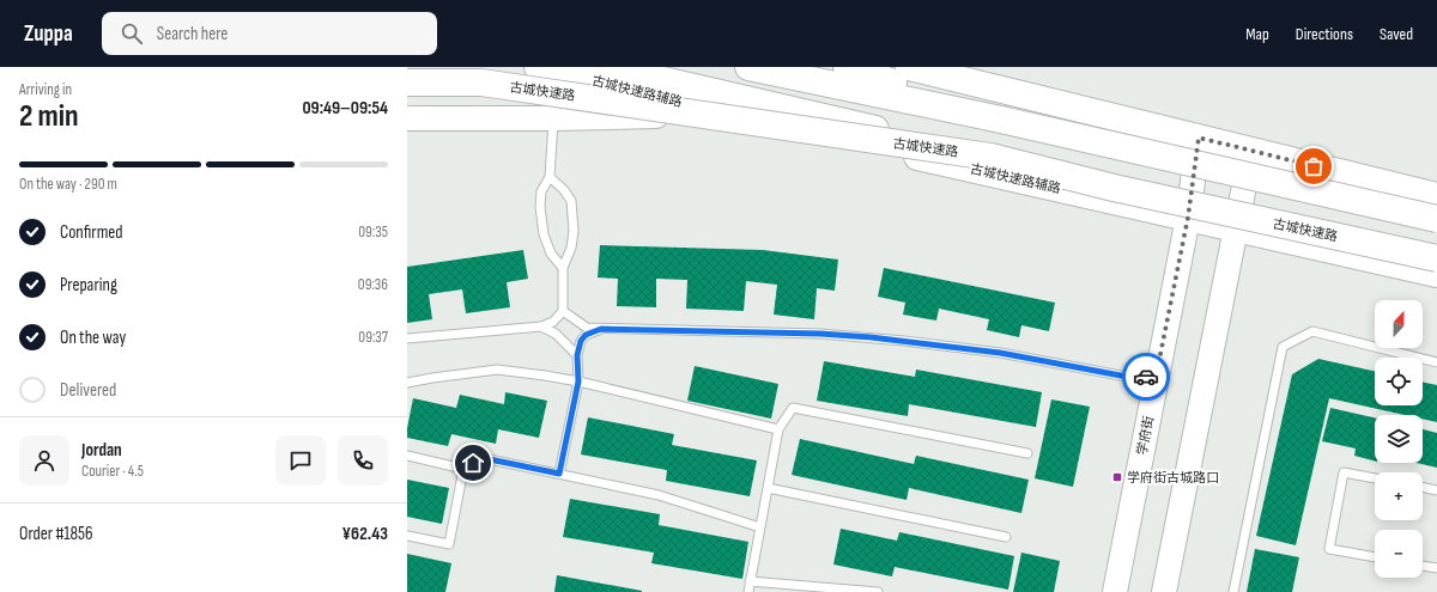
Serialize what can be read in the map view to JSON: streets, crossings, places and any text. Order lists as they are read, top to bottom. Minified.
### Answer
{"streets":{"main road":["古城快速路","古城快速路辅路","学府街"]},"crossings":[["古城快速路辅路","学府街"]],"places":{"transit":["学府街古城路口"]},"north":"top","page":{"header":"Zuppa","search":"Search here","nav":["Map","Directions","Saved"],"heading":["2 min","Arriving in","09:49–09:54"],"panel":["Jordan","Courier · 4.5","Order #1856","¥62.43"],"bar":"On the way · 290 m","list":[["Confirmed","09:35"],["Preparing","09:36"],["On the way","09:37"],"Delivered"],"map_buttons":["+","−"]}}
